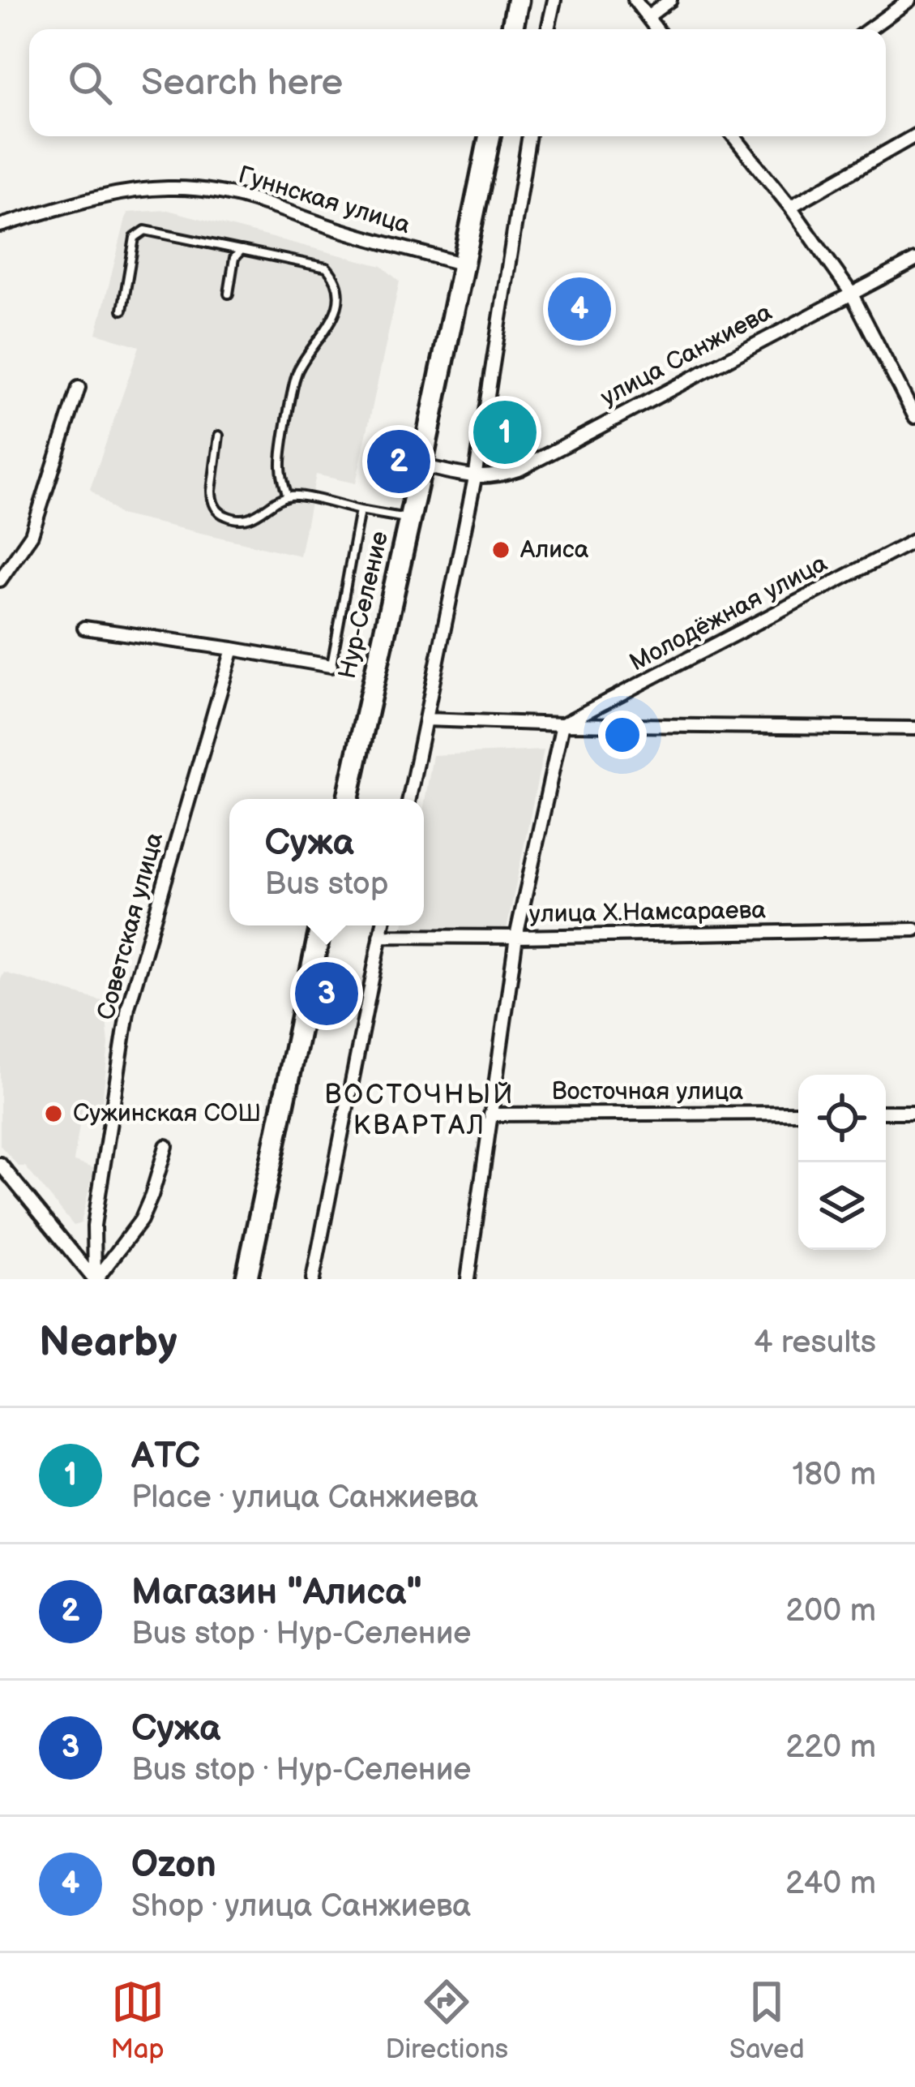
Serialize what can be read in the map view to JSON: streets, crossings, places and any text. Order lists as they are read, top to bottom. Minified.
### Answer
{"streets":{"highway":["Нур-Селение"],"street":["Гуннская улица","улица Санжиева","Молодёжная улица","улица Х.Намсараева","Советская улица","Восточная улица"]},"crossings":[["Гуннская улица","Нур-Селение"],["улица Санжиева","Нур-Селение"]],"districts":["ВОСТОЧНЫЙ КВАРТАЛ"],"places":["Алиса","Сужинская СОШ"],"page":{"search":"Search here","pins":["4","1","2","3"],"popup":["Сужа","Bus stop"],"heading":["Nearby","4 results"],"list":[{"mark":"1","name":"АТС","note":"Place · улица Санжиева","value":"180 m"},{"mark":"2","name":"Магазин \"Алиса\"","note":"Bus stop · Нур-Селение","value":"200 m"},{"mark":"3","name":"Сужа","note":"Bus stop · Нур-Селение","value":"220 m"},{"mark":"4","name":"Ozon","note":"Shop · улица Санжиева","value":"240 m"}],"nav":["Map","Directions","Saved"]}}
